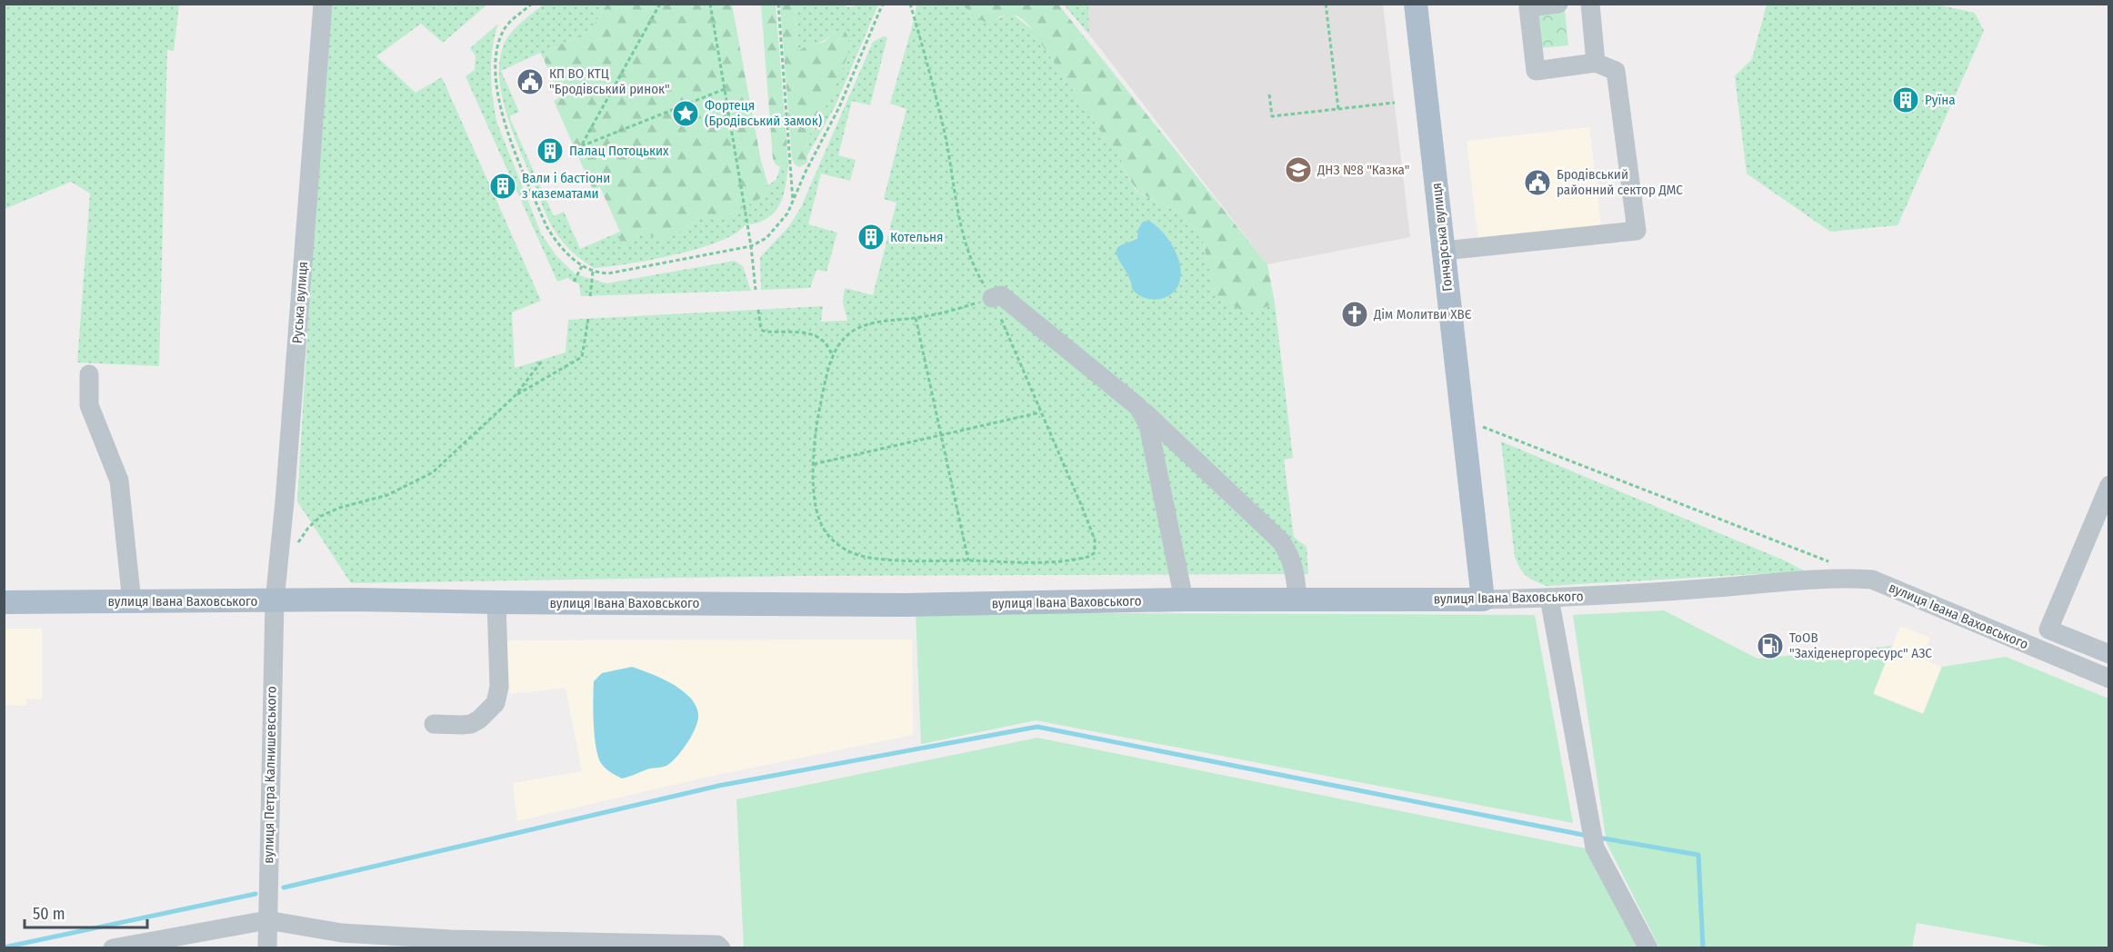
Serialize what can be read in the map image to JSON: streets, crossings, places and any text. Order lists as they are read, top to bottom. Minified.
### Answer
{"streets":{"main road":["Гончарська вулиця","вулиця Івана Ваховського"],"street":["Руська вулиця","вулиця Петра Калнишевського"]},"crossings":[["Гончарська вулиця","вулиця Івана Ваховського"],["Руська вулиця","вулиця Івана Ваховського"],["Руська вулиця","вулиця Петра Калнишевського"],["вулиця Івана Ваховського","вулиця Петра Калнишевського"]],"places":{"public building":["КП ВО КТЦ \"Бродівський ринок\"","Бродівський районний сектор ДМС"],"building":["Руїна","Палац Потоцьких","Вали і бастіони з казематами","Котельня"],"place":["Фортеця (Бродівський замок)"],"school or university":["ДНЗ №8 \"Казка\""],"church":["Дім Молитви ХВЄ"],"fuel station":["ТоОВ \"Західенергоресурс\" АЗС"]},"scale_bar":"50 m"}
